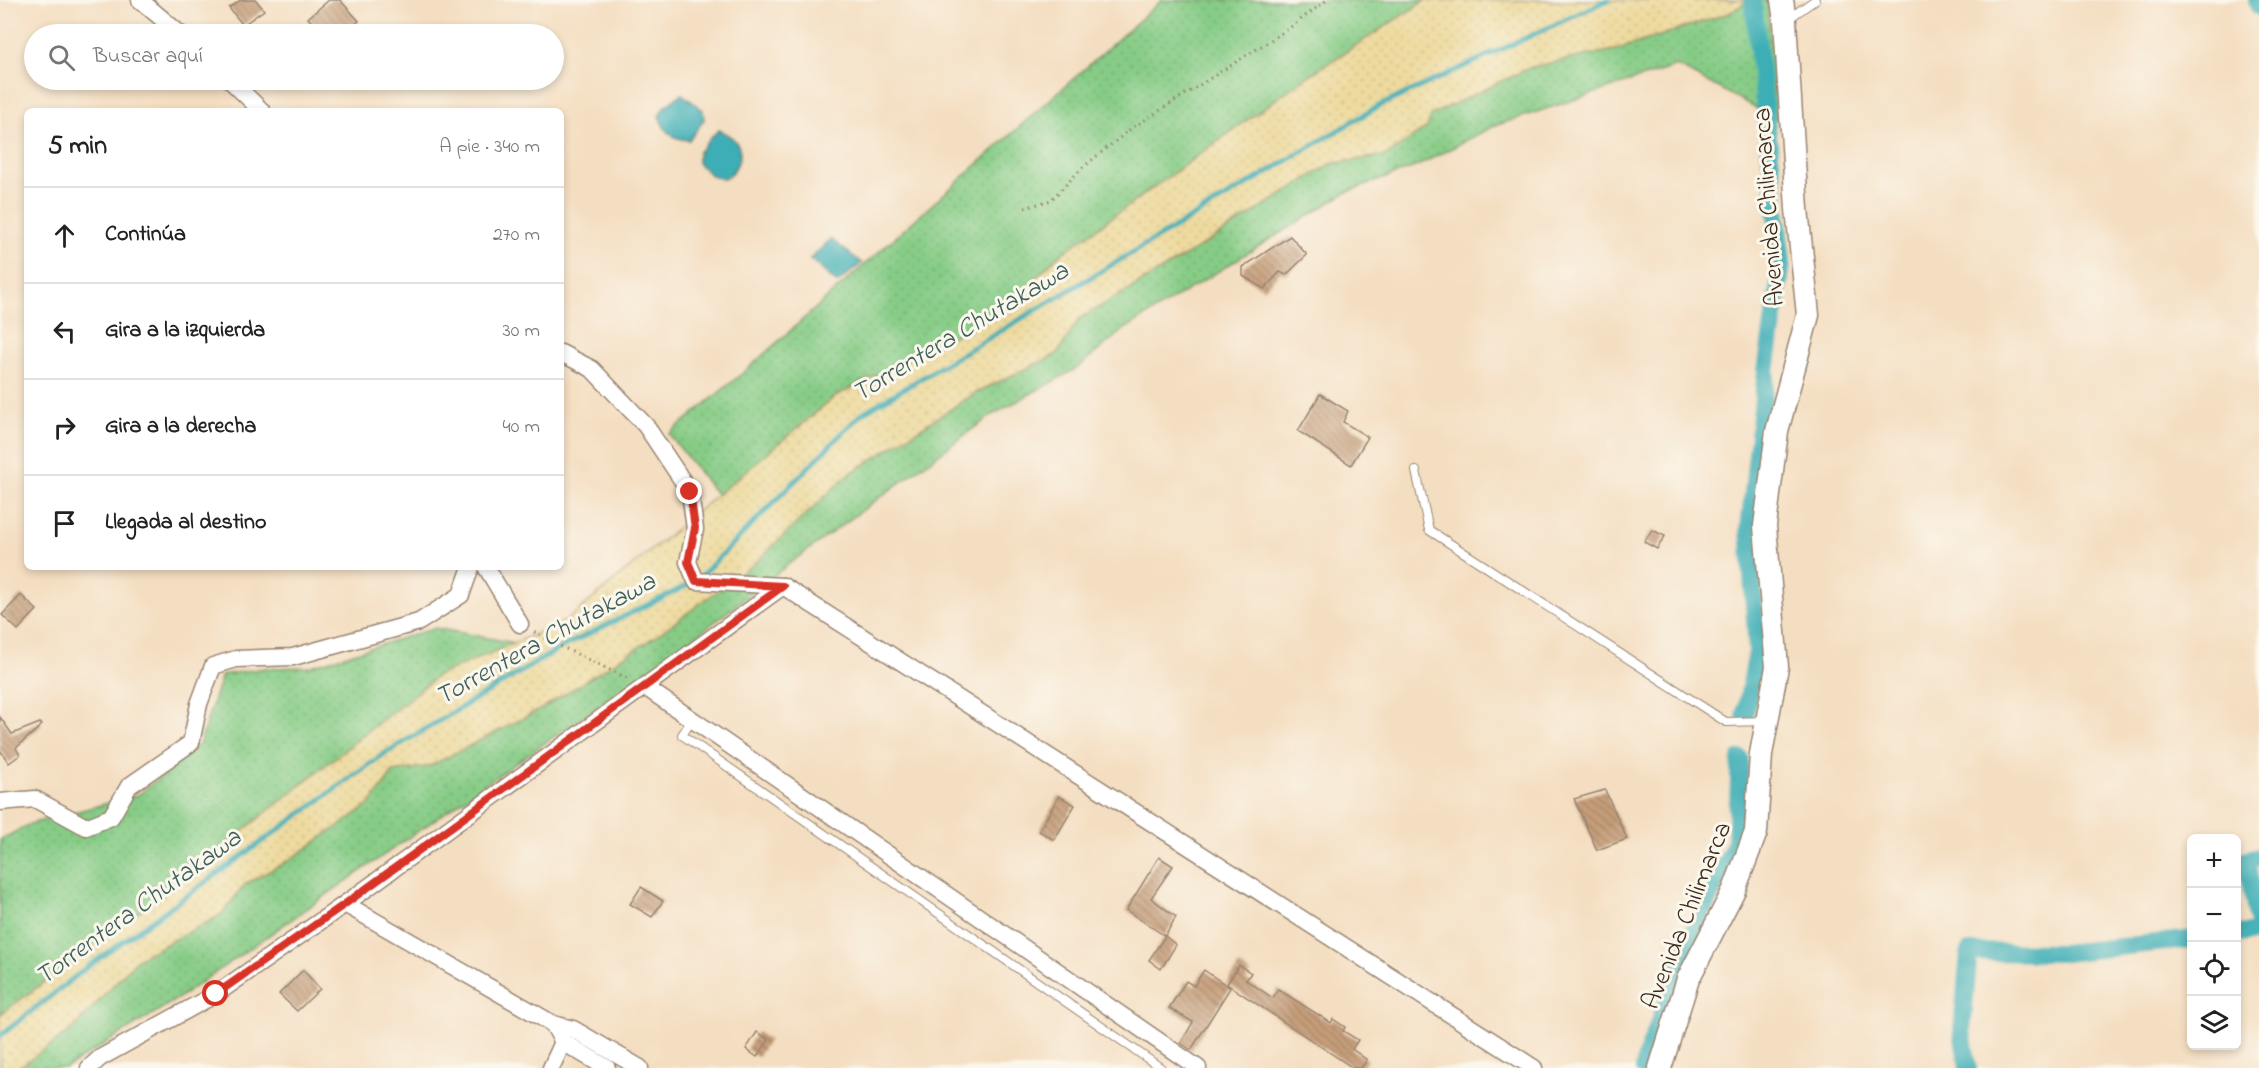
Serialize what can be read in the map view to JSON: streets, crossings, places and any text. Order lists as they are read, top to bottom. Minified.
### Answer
{"streets":{"street":["Avenida Chilimarca"]},"water":["Torrentera Chutakawa"],"page":{"search":"Buscar aquí","heading":["5 min","A pie · 340 m"],"list":[["Continúa","270 m"],["Gira a la izquierda","30 m"],["Gira a la derecha","40 m"],"Llegada al destino"],"map_buttons":["+","−"]}}
